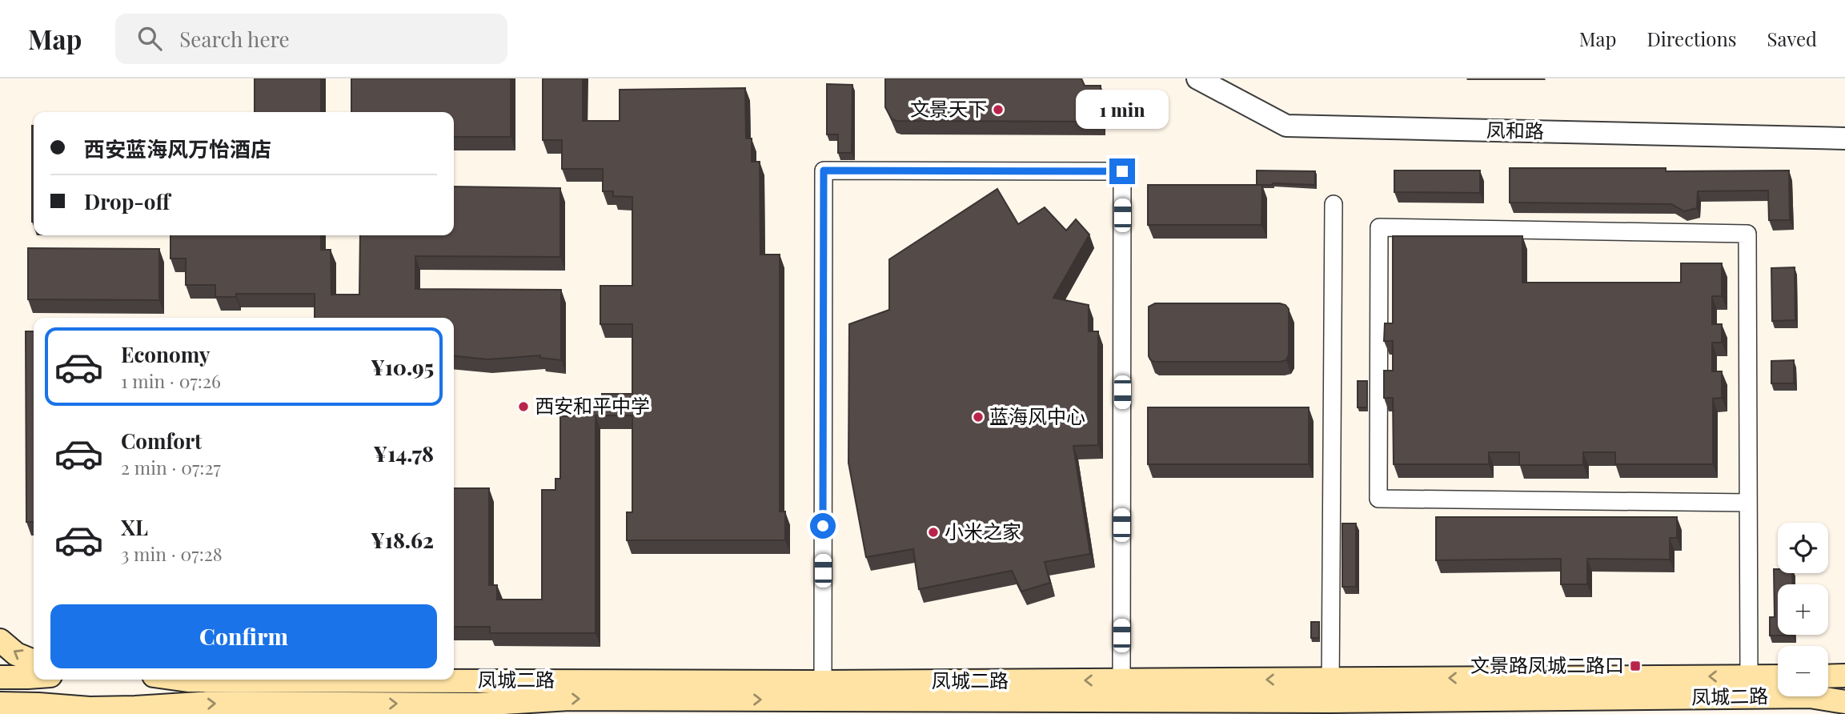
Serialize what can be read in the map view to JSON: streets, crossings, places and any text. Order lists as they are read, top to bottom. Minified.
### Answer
{"streets":{"main road":["凤城二路"],"street":["凤和路"]},"places":{"other":["文景天下","西安和平中学","蓝海风中心","小米之家"],"transit":["文景路凤城二路口"]},"page":{"header":"Map","search":"Search here","nav":["Map","Directions","Saved"],"bubble":"1 min","banner":["西安蓝海风万怡酒店","Drop-off"],"list":[{"name":"Economy","note":"1 min · 07:26","value":"¥10.95"},{"name":"Comfort","note":"2 min · 07:27","value":"¥14.78"},{"name":"XL","note":"3 min · 07:28","value":"¥18.62"}],"map_buttons":["+","−"],"buttons":"Confirm"}}
